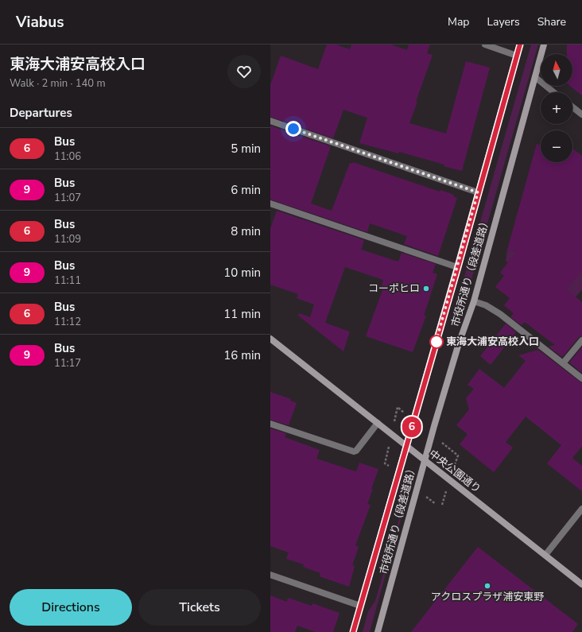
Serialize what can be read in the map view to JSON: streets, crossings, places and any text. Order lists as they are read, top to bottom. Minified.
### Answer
{"streets":{"street":["市役所通り（段差道路）","中央公園通り"]},"crossings":[["市役所通り（段差道路）","中央公園通り"]],"places":["コーポヒロ","東海大浦安高校入口","アクロスプラザ浦安東野"],"lines":["bus line 6"],"north":"top","page":{"header":"Viabus","nav":["Map","Layers","Share"],"heading":[["東海大浦安高校入口","Walk · 2 min · 140 m"],"Departures"],"on_map":"6","map_buttons":["+","−"],"list":[{"mark":"6","name":"Bus","note":"11:06","value":"5 min"},{"mark":"9","name":"Bus","note":"11:07","value":"6 min"},{"mark":"6","name":"Bus","note":"11:09","value":"8 min"},{"mark":"9","name":"Bus","note":"11:11","value":"10 min"},{"mark":"6","name":"Bus","note":"11:12","value":"11 min"},{"mark":"9","name":"Bus","note":"11:17","value":"16 min"}],"buttons":["Directions","Tickets"]}}
